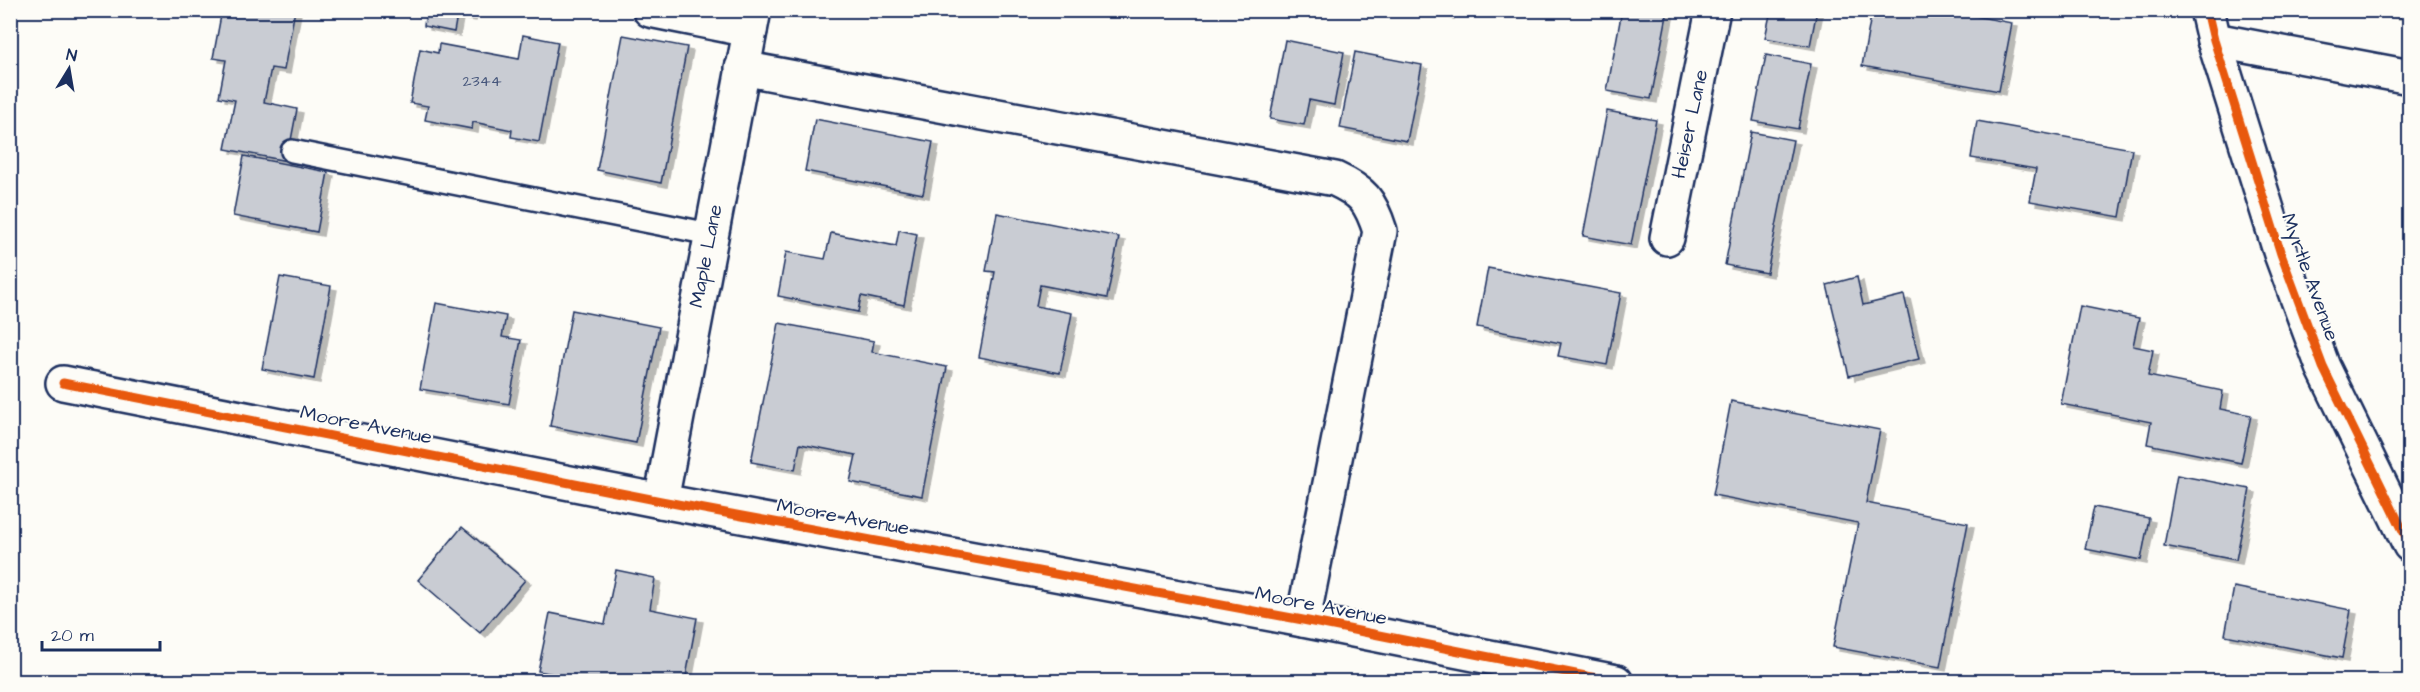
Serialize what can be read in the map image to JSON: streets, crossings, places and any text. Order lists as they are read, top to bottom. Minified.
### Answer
{"streets":{"street":["Heiser Lane","Maple Lane","Myrtle Avenue","Moore Avenue"]},"crossings":[["Maple Lane","Moore Avenue"]],"house_numbers":["2344"],"scale_bar":"20 m","north":"top"}
